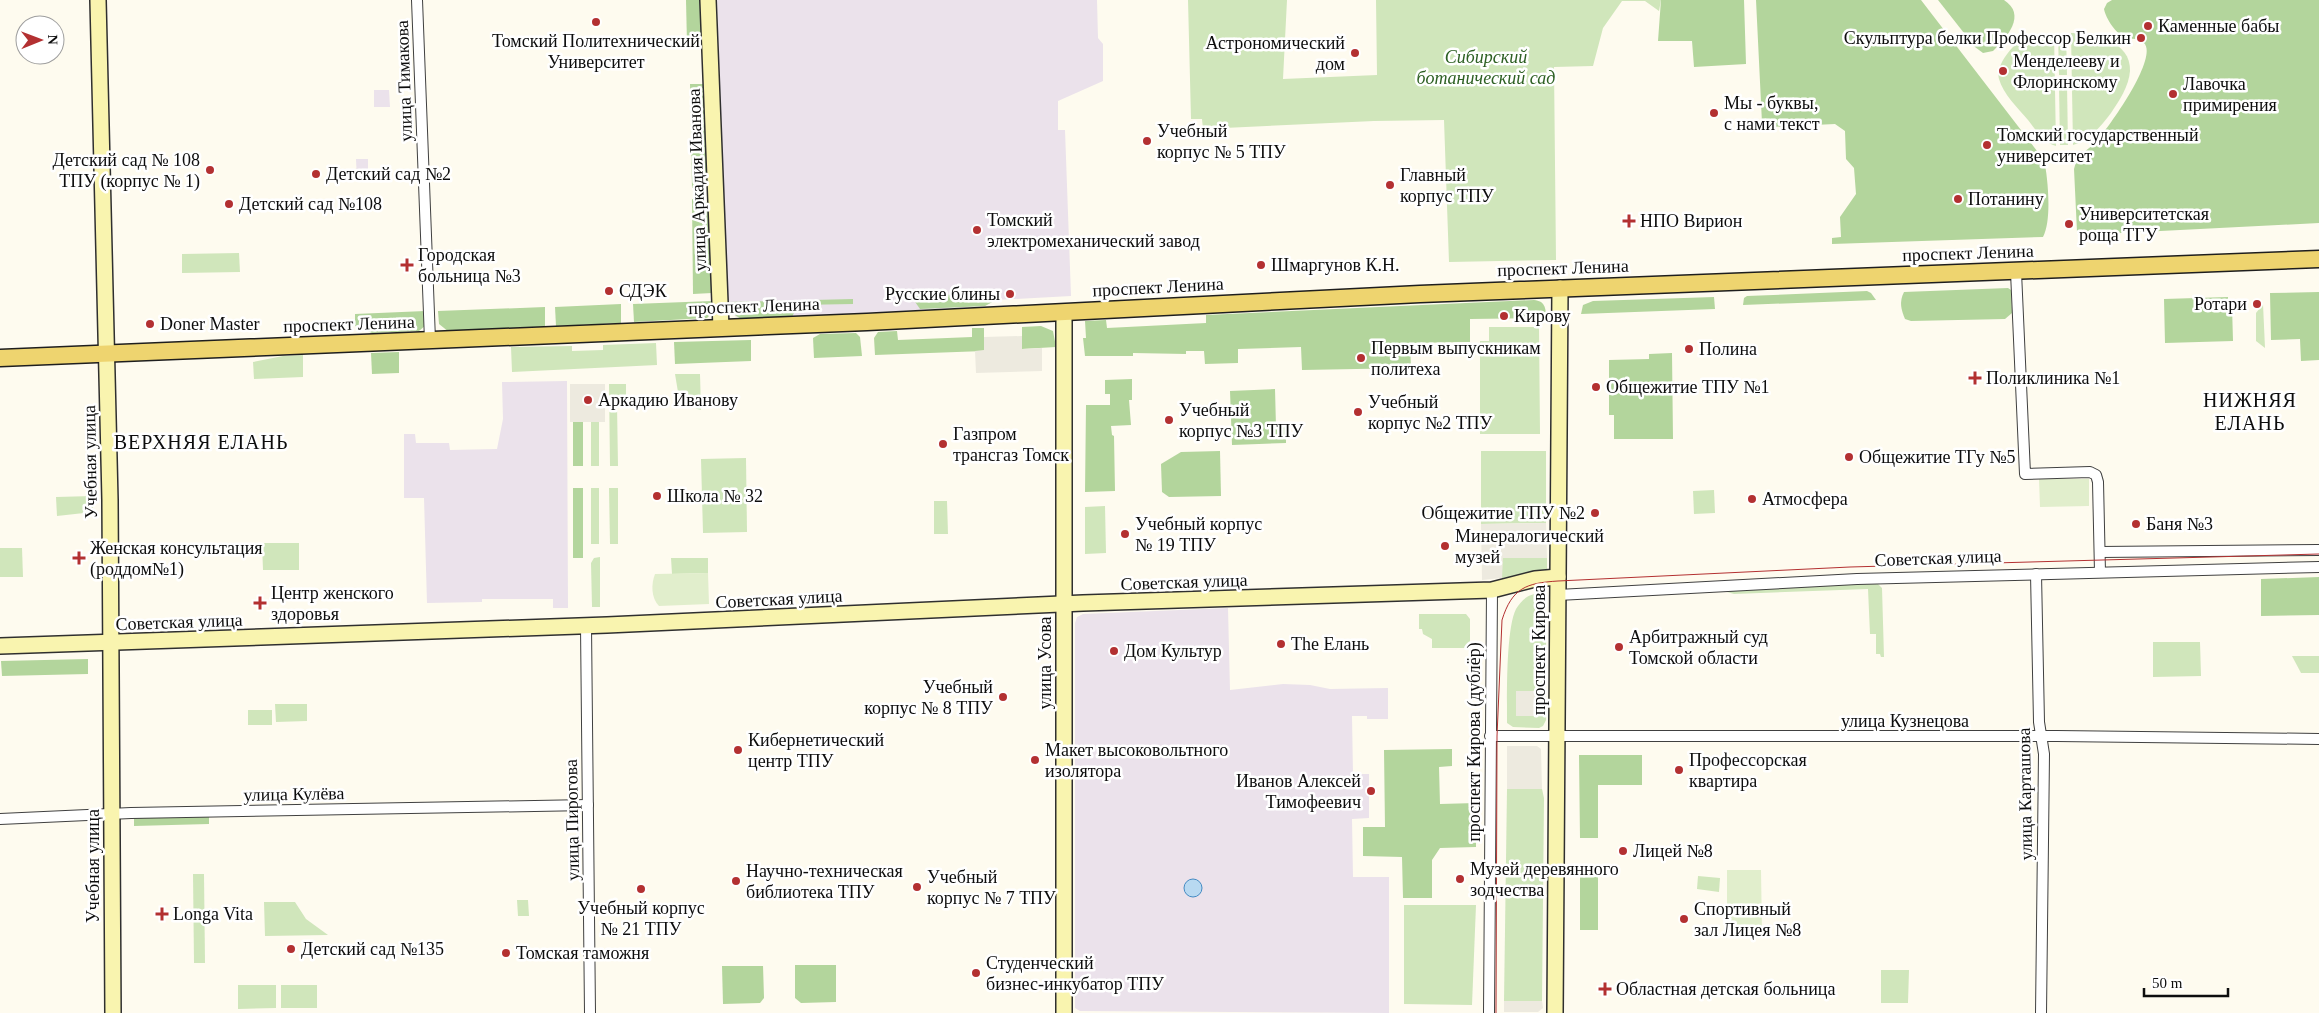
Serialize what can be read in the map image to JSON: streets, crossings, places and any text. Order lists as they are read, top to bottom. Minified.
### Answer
{"streets":{"main road":["улица Аркадия Иванова","проспект Ленина","Учебная улица","Советская улица","проспект Кирова","улица Усова"],"street":["улица Тимакова","улица Кузнецова","проспект Кирова (дублёр)","улица Кулёва","улица Карташова","улица Пирогова"]},"crossings":[["улица Тимакова","проспект Ленина"],["улица Аркадия Иванова","проспект Ленина"],["проспект Ленина","Учебная улица"],["проспект Ленина","проспект Кирова"],["проспект Ленина","улица Усова"],["Учебная улица","Советская улица"],["Учебная улица","улица Кулёва"],["Советская улица","проспект Кирова"],["Советская улица","улица Усова"],["Советская улица","проспект Кирова (дублёр)"],["Советская улица","улица Карташова"],["Советская улица","улица Пирогова"],["проспект Кирова","улица Кузнецова"],["улица Кузнецова","проспект Кирова (дублёр)"],["улица Кузнецова","улица Карташова"],["улица Кулёва","улица Пирогова"]],"districts":["НИЖНЯЯ ЕЛАНЬ","ВЕРХНЯЯ ЕЛАНЬ"],"parks":["Сибирский ботанический сад"],"places":{"other":["Томский Политехнический Университет","Каменные бабы","Скульптура белки Профессор Белкин","Астрономический дом","Менделееву и Флоринскому","Лавочка примирения","Мы - буквы, с нами текст","Учебный корпус № 5 ТПУ","Томский государственный университет","Детский сад № 108 ТПУ (корпус № 1)","Детский сад №2","Главный корпус ТПУ","Потанину","Детский сад №108","Университетская роща ТГУ","Томский электромеханический завод","Шмаргунов К.Н.","СДЭК","Русские блины","Ротари","Кирову","Doner Master","Полина","Первым выпускникам политеха","Общежитие ТПУ №1","Аркадию Иванову","Учебный корпус №2 ТПУ","Учебный корпус №3 ТПУ","Газпром трансгаз Томск","Общежитие ТГу №5","Школа № 32","Атмосфера","Общежитие ТПУ №2","Баня №3","Учебный корпус № 19 ТПУ","Минералогический музей","The Елань","Арбитражный суд Томской области","Дом Культур","Учебный корпус № 8 ТПУ","Кибернетический центр ТПУ","Макет высоковольтного изолятора","Профессорская квартира","Иванов Алексей Тимофеевич","Лицей №8","Музей деревянного зодчества","Научно-техническая библиотека ТПУ","Учебный корпус № 7 ТПУ","Учебный корпус № 21 ТПУ","Спортивный зал Лицея №8","Детский сад №135","Томская таможня","Студенческий бизнес-инкубатор ТПУ"],"health":["НПО Вирион","Городская больница №3","Поликлиника №1","Женская консультация (роддом№1)","Центр женского здоровья","Longa Vita","Областная детская больница"]},"scale_bar":"50 m","north":"right"}
